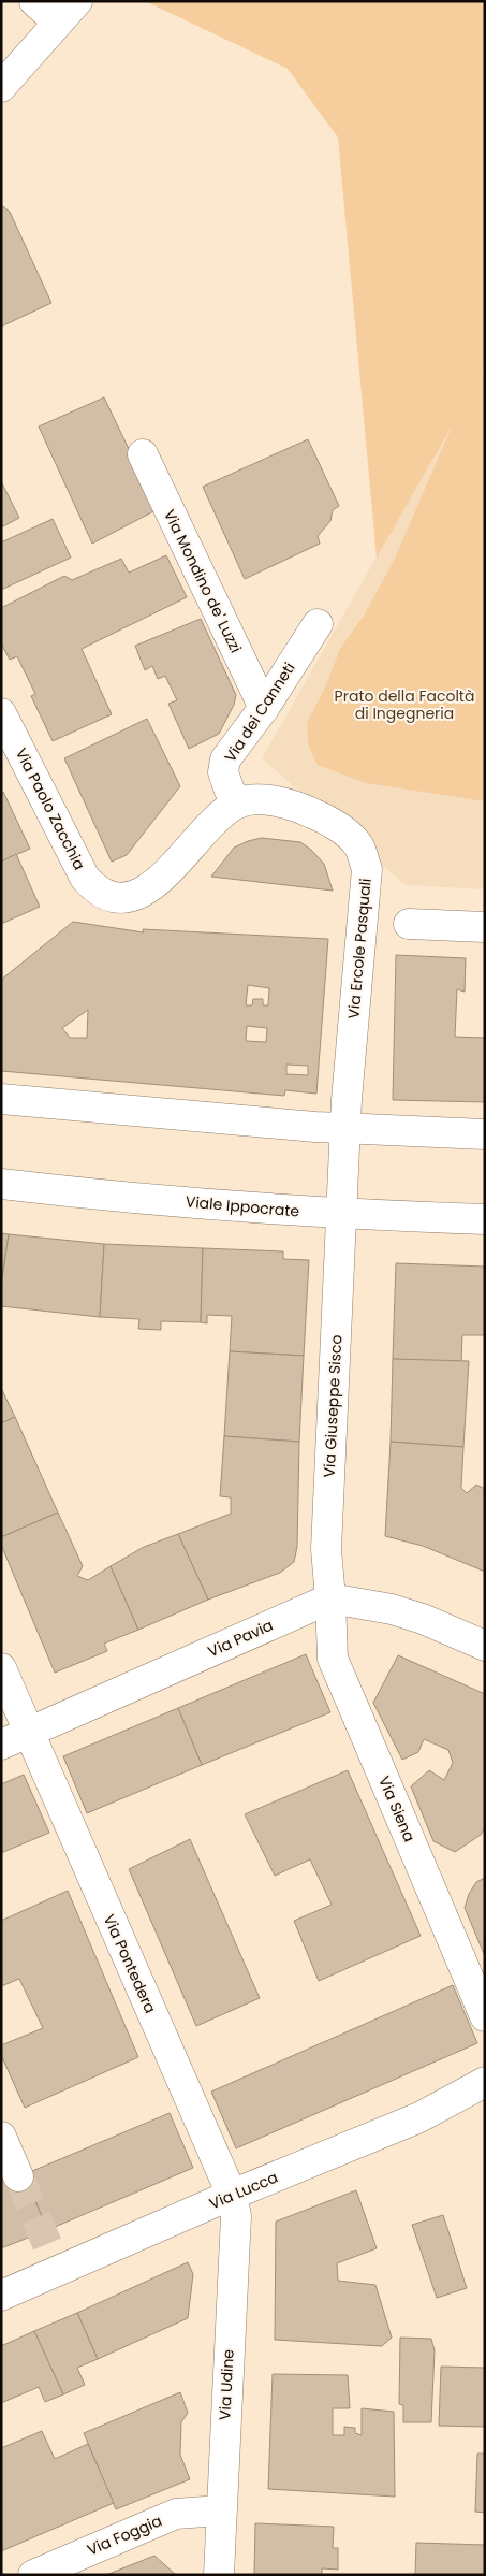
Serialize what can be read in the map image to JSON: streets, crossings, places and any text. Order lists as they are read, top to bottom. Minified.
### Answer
{"streets":{"street":["Via Mondino de' Luzzi","Via dei Canneti","Via Paolo Zacchia","Via Ercole Pasquali","Viale Ippocrate","Via Giuseppe Sisco","Via Pavia","Via Siena","Via Pontedera","Via Lucca","Via Udine","Via Foggia"]},"crossings":[["Via Mondino de' Luzzi","Via dei Canneti"],["Via dei Canneti","Via Ercole Pasquali"],["Via Paolo Zacchia","Via Ercole Pasquali"],["Via Ercole Pasquali","Viale Ippocrate"],["Via Ercole Pasquali","Via Giuseppe Sisco"],["Viale Ippocrate","Via Giuseppe Sisco"],["Via Giuseppe Sisco","Via Pavia"],["Via Giuseppe Sisco","Via Siena"],["Via Pavia","Via Siena"],["Via Pavia","Via Pontedera"],["Via Pontedera","Via Lucca"],["Via Pontedera","Via Udine"],["Via Lucca","Via Udine"],["Via Udine","Via Foggia"]],"parks":["Prato della Facoltà di Ingegneria"]}
